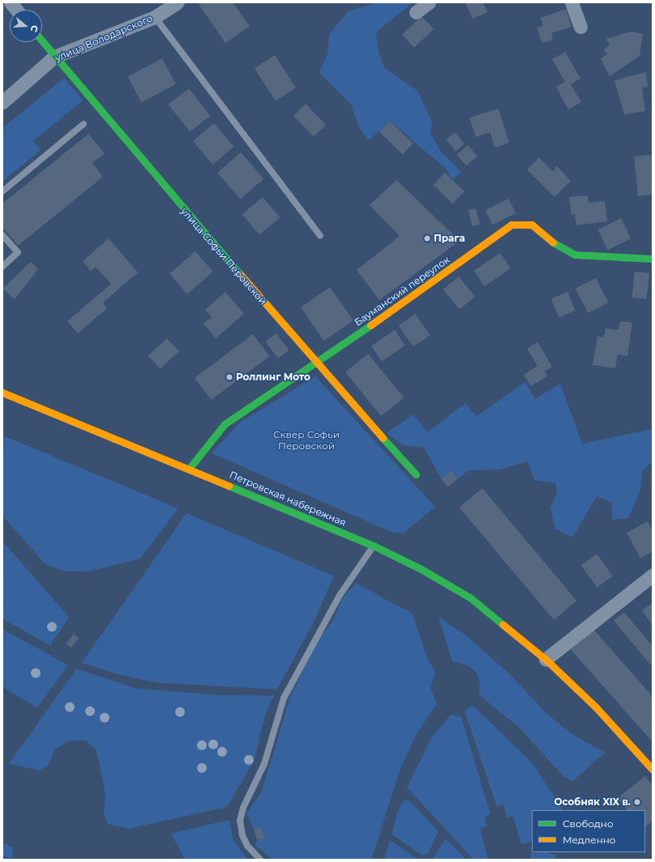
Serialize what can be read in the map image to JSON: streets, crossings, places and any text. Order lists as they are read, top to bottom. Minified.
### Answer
{"streets":{"street":["улица Володарского","улица Софьи Перовской","Бауманский переулок","Петровская набережная"]},"crossings":[["улица Володарского","улица Софьи Перовской"],["улица Софьи Перовской","Бауманский переулок"],["Бауманский переулок","Петровская набережная"]],"parks":["Сквер Софьи Перовской"],"places":["Прага","Роллинг Мото","Особняк XIX в."],"legend":["Свободно","Медленно"],"north":"right"}
